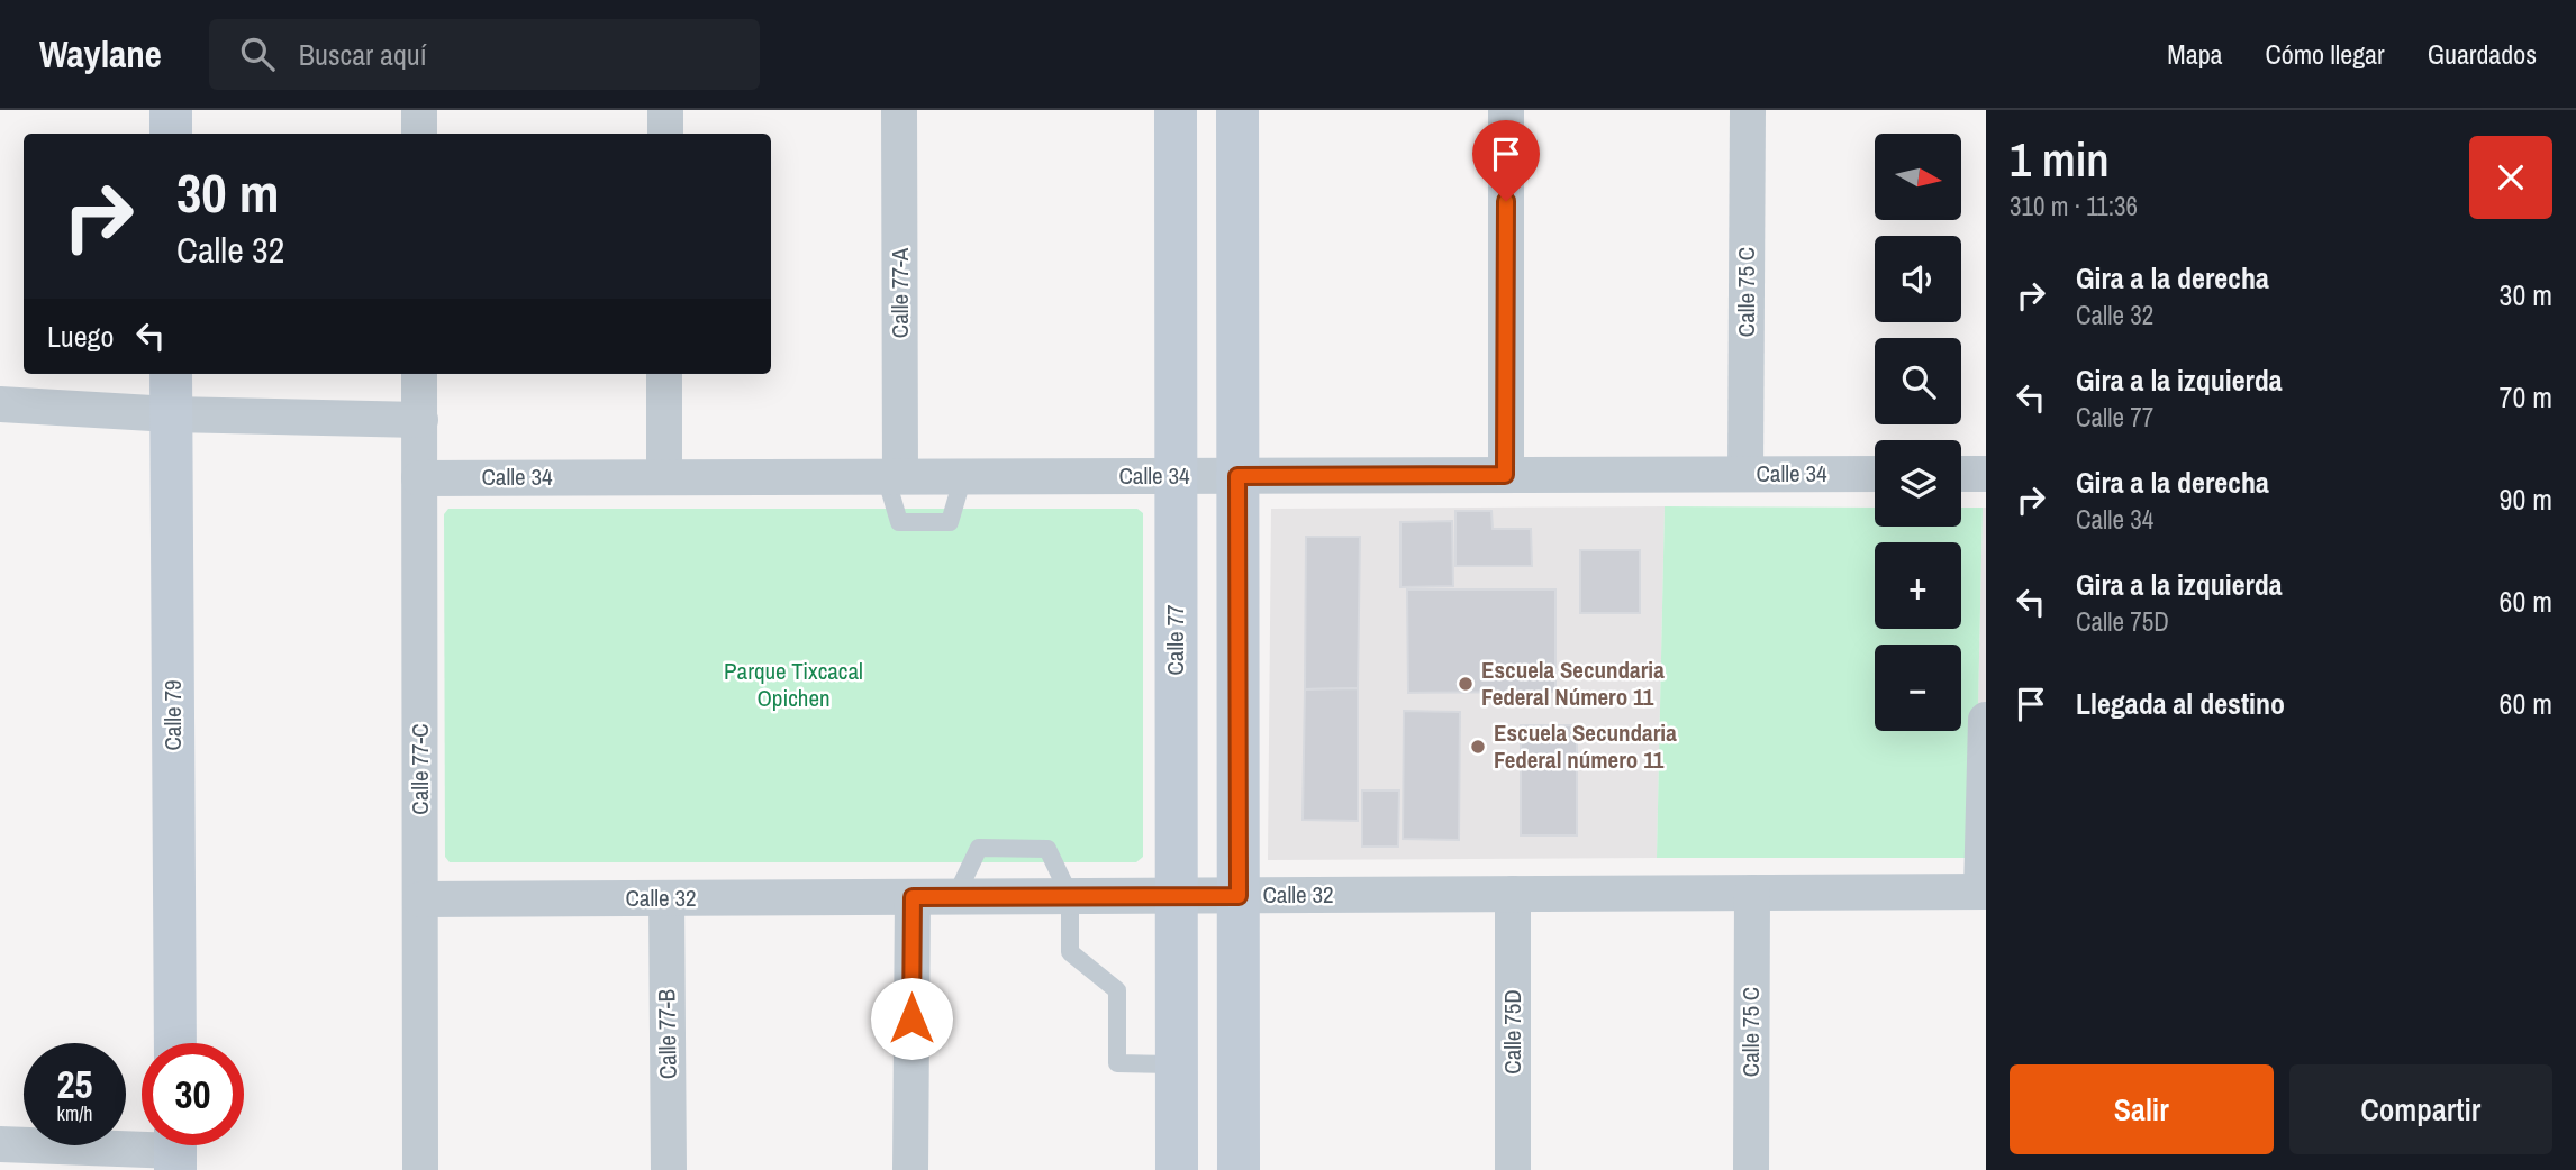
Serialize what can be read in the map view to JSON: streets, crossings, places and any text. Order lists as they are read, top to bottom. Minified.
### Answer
{"streets":{"street":["Calle 75 C","Calle 77-A","Calle 34","Calle 77","Calle 79","Calle 77-C","Calle 32","Calle 75D","Calle 77-B"]},"crossings":[["Calle 75 C","Calle 34"],["Calle 75 C","Calle 32"],["Calle 77-A","Calle 34"],["Calle 34","Calle 77"],["Calle 34","Calle 77-C"],["Calle 77","Calle 32"],["Calle 77-C","Calle 32"],["Calle 32","Calle 75D"],["Calle 32","Calle 77-B"]],"parks":["Parque Tixcacal Opichen"],"places":["Escuela Secundaria Federal Número 11","Escuela Secundaria Federal número 11"],"north":"right","page":{"header":"Waylane","search":"Buscar aquí","nav":["Mapa","Cómo llegar","Guardados"],"heading":["1 min","310 m · 11:36"],"map_buttons":["+","−"],"turn":["30 m","Calle 32"],"list":[{"name":"Gira a la derecha","note":"Calle 32","value":"30 m"},{"name":"Gira a la izquierda","note":"Calle 77","value":"70 m"},{"name":"Gira a la derecha","note":"Calle 34","value":"90 m"},{"name":"Gira a la izquierda","note":"Calle 75D","value":"60 m"},{"name":"Llegada al destino","value":"60 m"}],"then":"Luego","speed":"25 km/h","limit":"30","buttons":["Salir","Compartir"]}}
